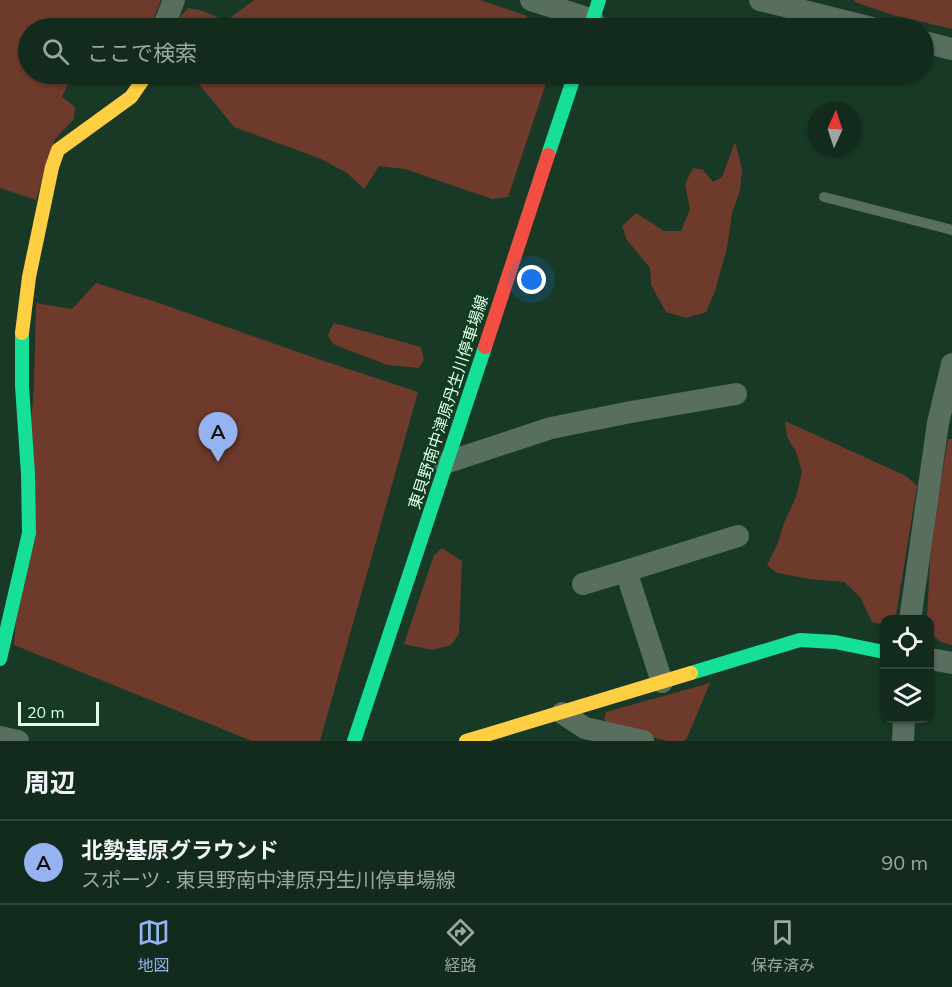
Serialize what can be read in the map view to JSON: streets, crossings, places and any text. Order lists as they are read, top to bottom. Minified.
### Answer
{"streets":{"street":["東貝野南中津原丹生川停車場線"]},"scale_bar":"20 m","north":"top","page":{"search":"ここで検索","pins":"A","scale":"20 m","heading":"周辺","list":[{"mark":"A","name":"北勢基原グラウンド","note":"スポーツ · 東貝野南中津原丹生川停車場線","value":"90 m"}],"nav":["地図","経路","保存済み"]}}
